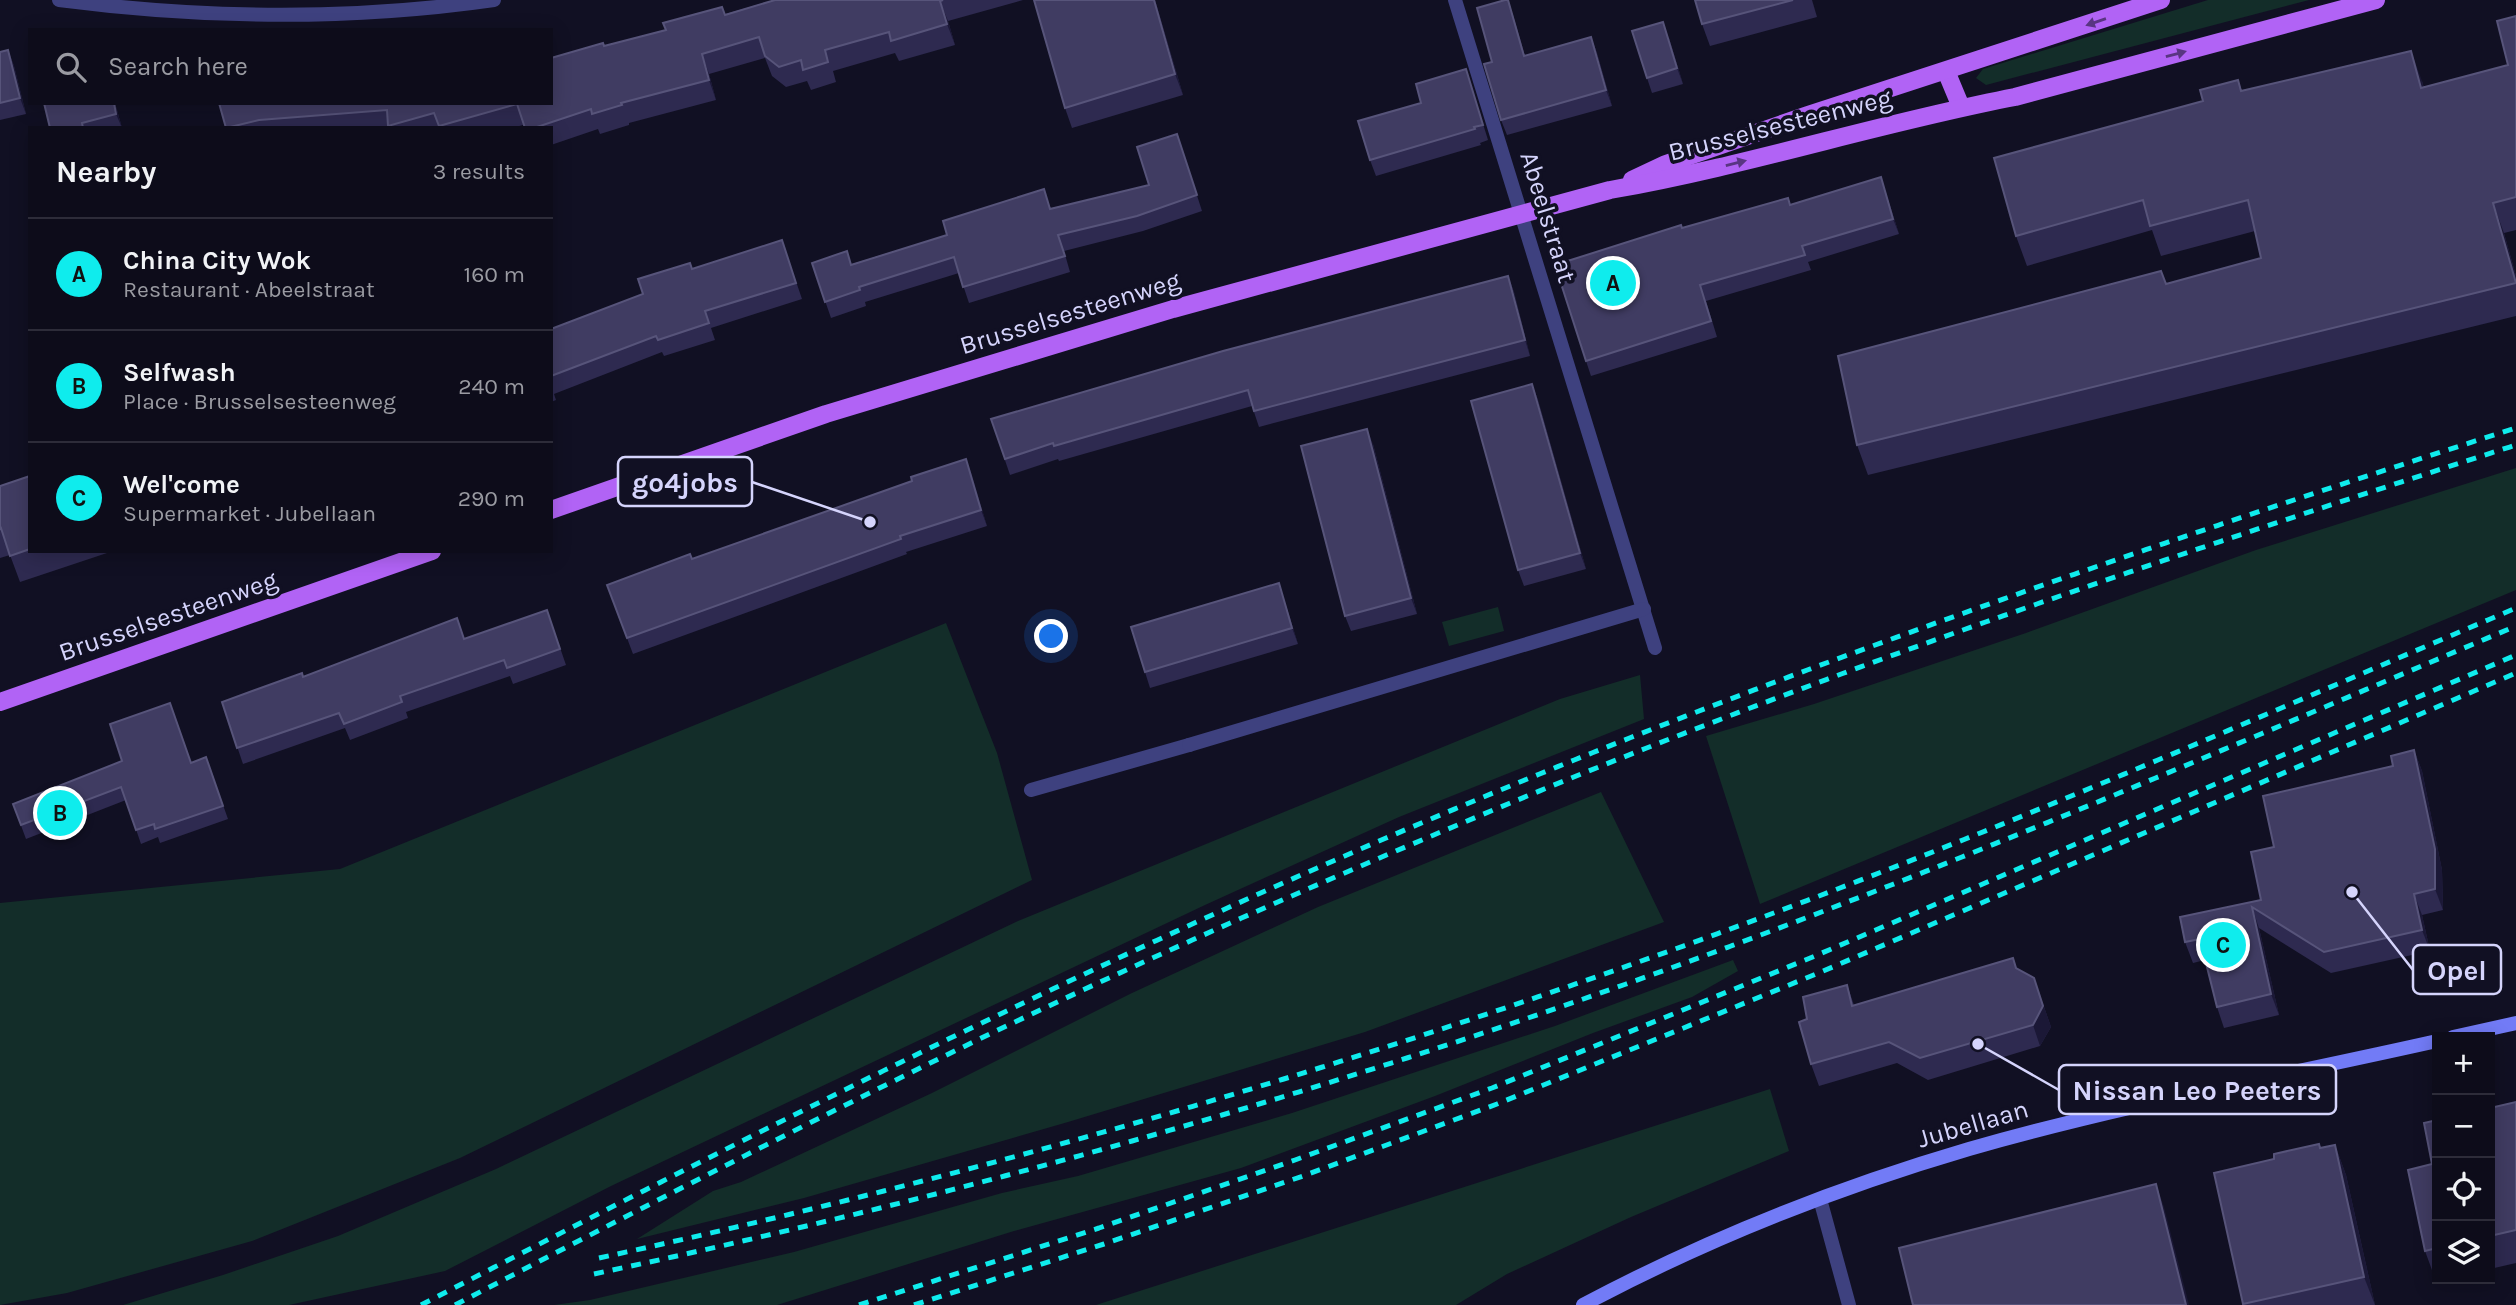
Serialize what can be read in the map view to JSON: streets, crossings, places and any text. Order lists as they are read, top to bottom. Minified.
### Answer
{"streets":{"main road":["Brusselsesteenweg","Jubellaan"],"street":["Abeelstraat"]},"crossings":[["Brusselsesteenweg","Abeelstraat"]],"places":["go4jobs","Opel","Nissan Leo Peeters"],"page":{"search":"Search here","heading":["Nearby","3 results"],"list":[{"mark":"A","name":"China City Wok","note":"Restaurant · Abeelstraat","value":"160 m"},{"mark":"B","name":"Selfwash","note":"Place · Brusselsesteenweg","value":"240 m"},{"mark":"C","name":"Wel'come","note":"Supermarket · Jubellaan","value":"290 m"}],"pins":["A","B","C"],"map_buttons":["+","−"]}}
